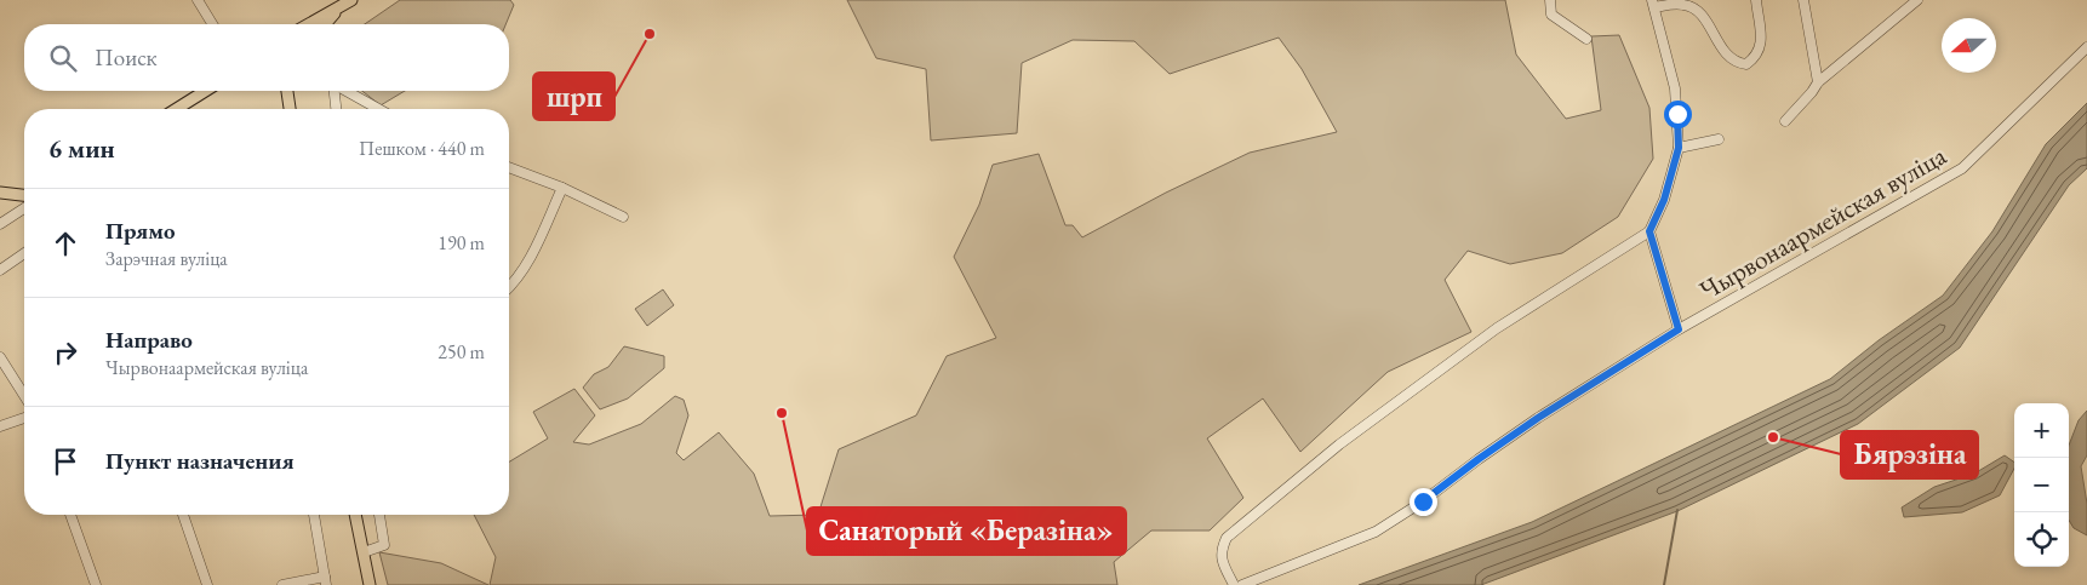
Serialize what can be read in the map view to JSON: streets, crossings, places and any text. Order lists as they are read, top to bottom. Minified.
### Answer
{"streets":{"street":["Чырвонаармейская вуліца"]},"places":["шрп","Санаторый «Беразіна»","Бярэзіна"],"north":"left","page":{"search":"Поиск","heading":["6 мин","Пешком · 440 m"],"list":[["Прямо","Зарэчная вуліца","190 m"],["Направо","Чырвонаармейская вуліца","250 m"],"Пункт назначения"],"map_buttons":["+","−"]}}
